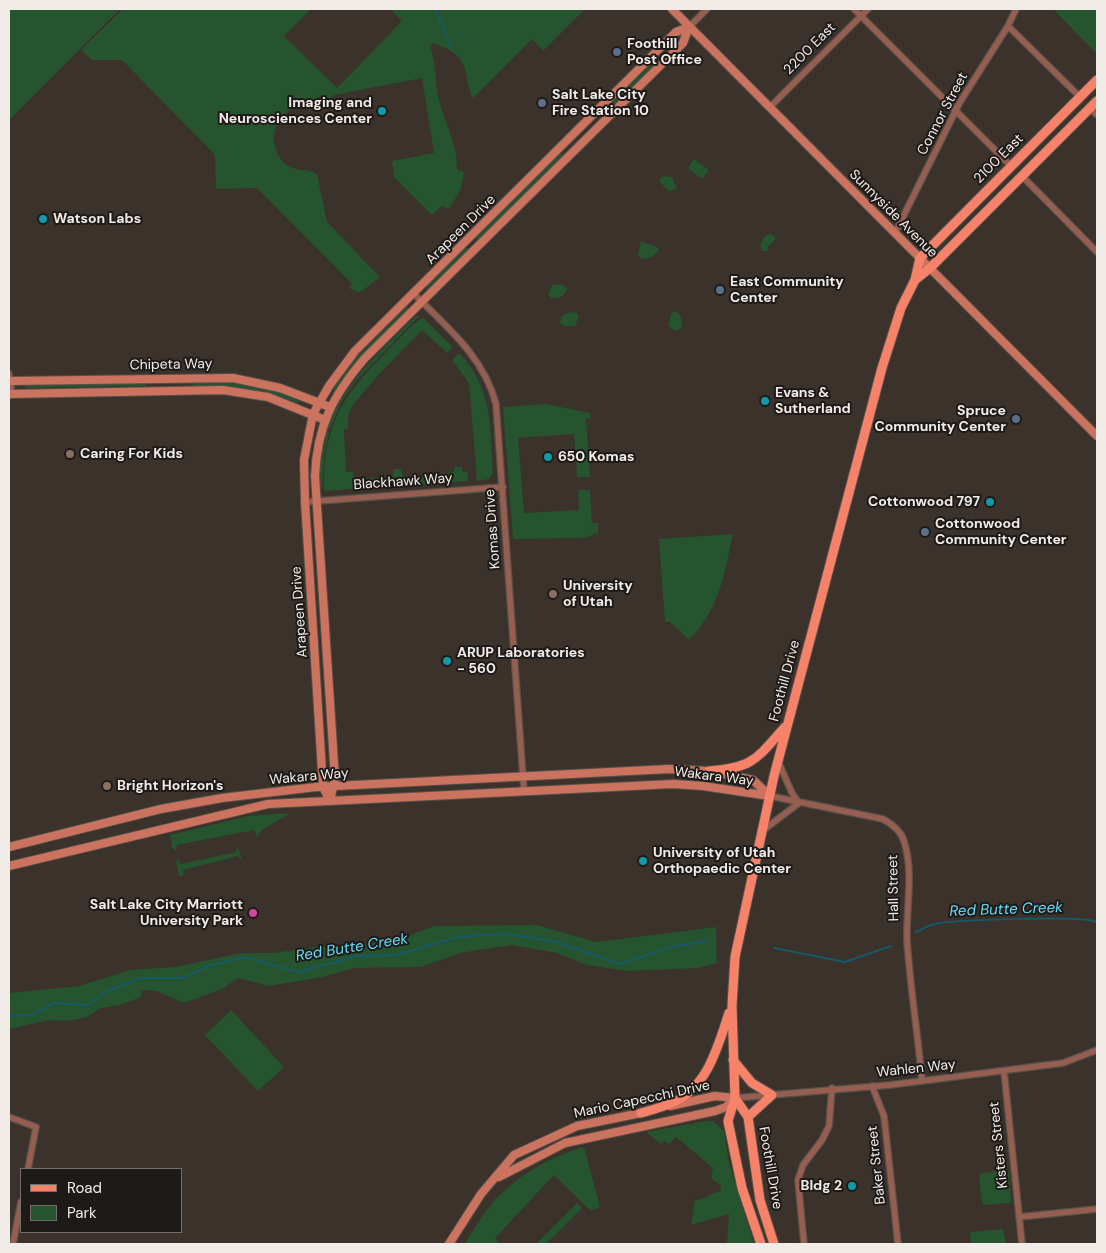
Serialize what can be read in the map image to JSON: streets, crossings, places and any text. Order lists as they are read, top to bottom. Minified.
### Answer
{"streets":{"main road":["2100 East","Foothill Drive"],"street":["2200 East","Connor Street","Sunnyside Avenue","Arapeen Drive","Chipeta Way","Blackhawk Way","Komas Drive","Wakara Way","Hall Street","Wahlen Way","Mario Capecchi Drive","Kisters Street","Baker Street"]},"crossings":[["2200 East","Sunnyside Avenue"],["Connor Street","Sunnyside Avenue"],["2100 East","Sunnyside Avenue"],["2100 East","Foothill Drive"],["Sunnyside Avenue","Arapeen Drive"],["Sunnyside Avenue","Foothill Drive"],["Arapeen Drive","Chipeta Way"],["Arapeen Drive","Blackhawk Way"],["Arapeen Drive","Komas Drive"],["Arapeen Drive","Wakara Way"],["Blackhawk Way","Komas Drive"],["Komas Drive","Wakara Way"],["Foothill Drive","Wakara Way"],["Foothill Drive","Hall Street"],["Foothill Drive","Wahlen Way"],["Foothill Drive","Mario Capecchi Drive"],["Wakara Way","Hall Street"],["Hall Street","Wahlen Way"],["Wahlen Way","Mario Capecchi Drive"],["Wahlen Way","Kisters Street"],["Wahlen Way","Baker Street"]],"water":["Red Butte Creek"],"places":["Foothill Post Office","Salt Lake City Fire Station 10","Imaging and Neurosciences Center","Watson Labs","East Community Center","Evans & Sutherland","Spruce Community Center","Caring For Kids","650 Komas","Cottonwood 797","Cottonwood Community Center","University of Utah","ARUP Laboratories - 560","Bright Horizon's","University of Utah Orthopaedic Center","Salt Lake City Marriott University Park","Bldg 2"],"legend":["Road","Park"]}
